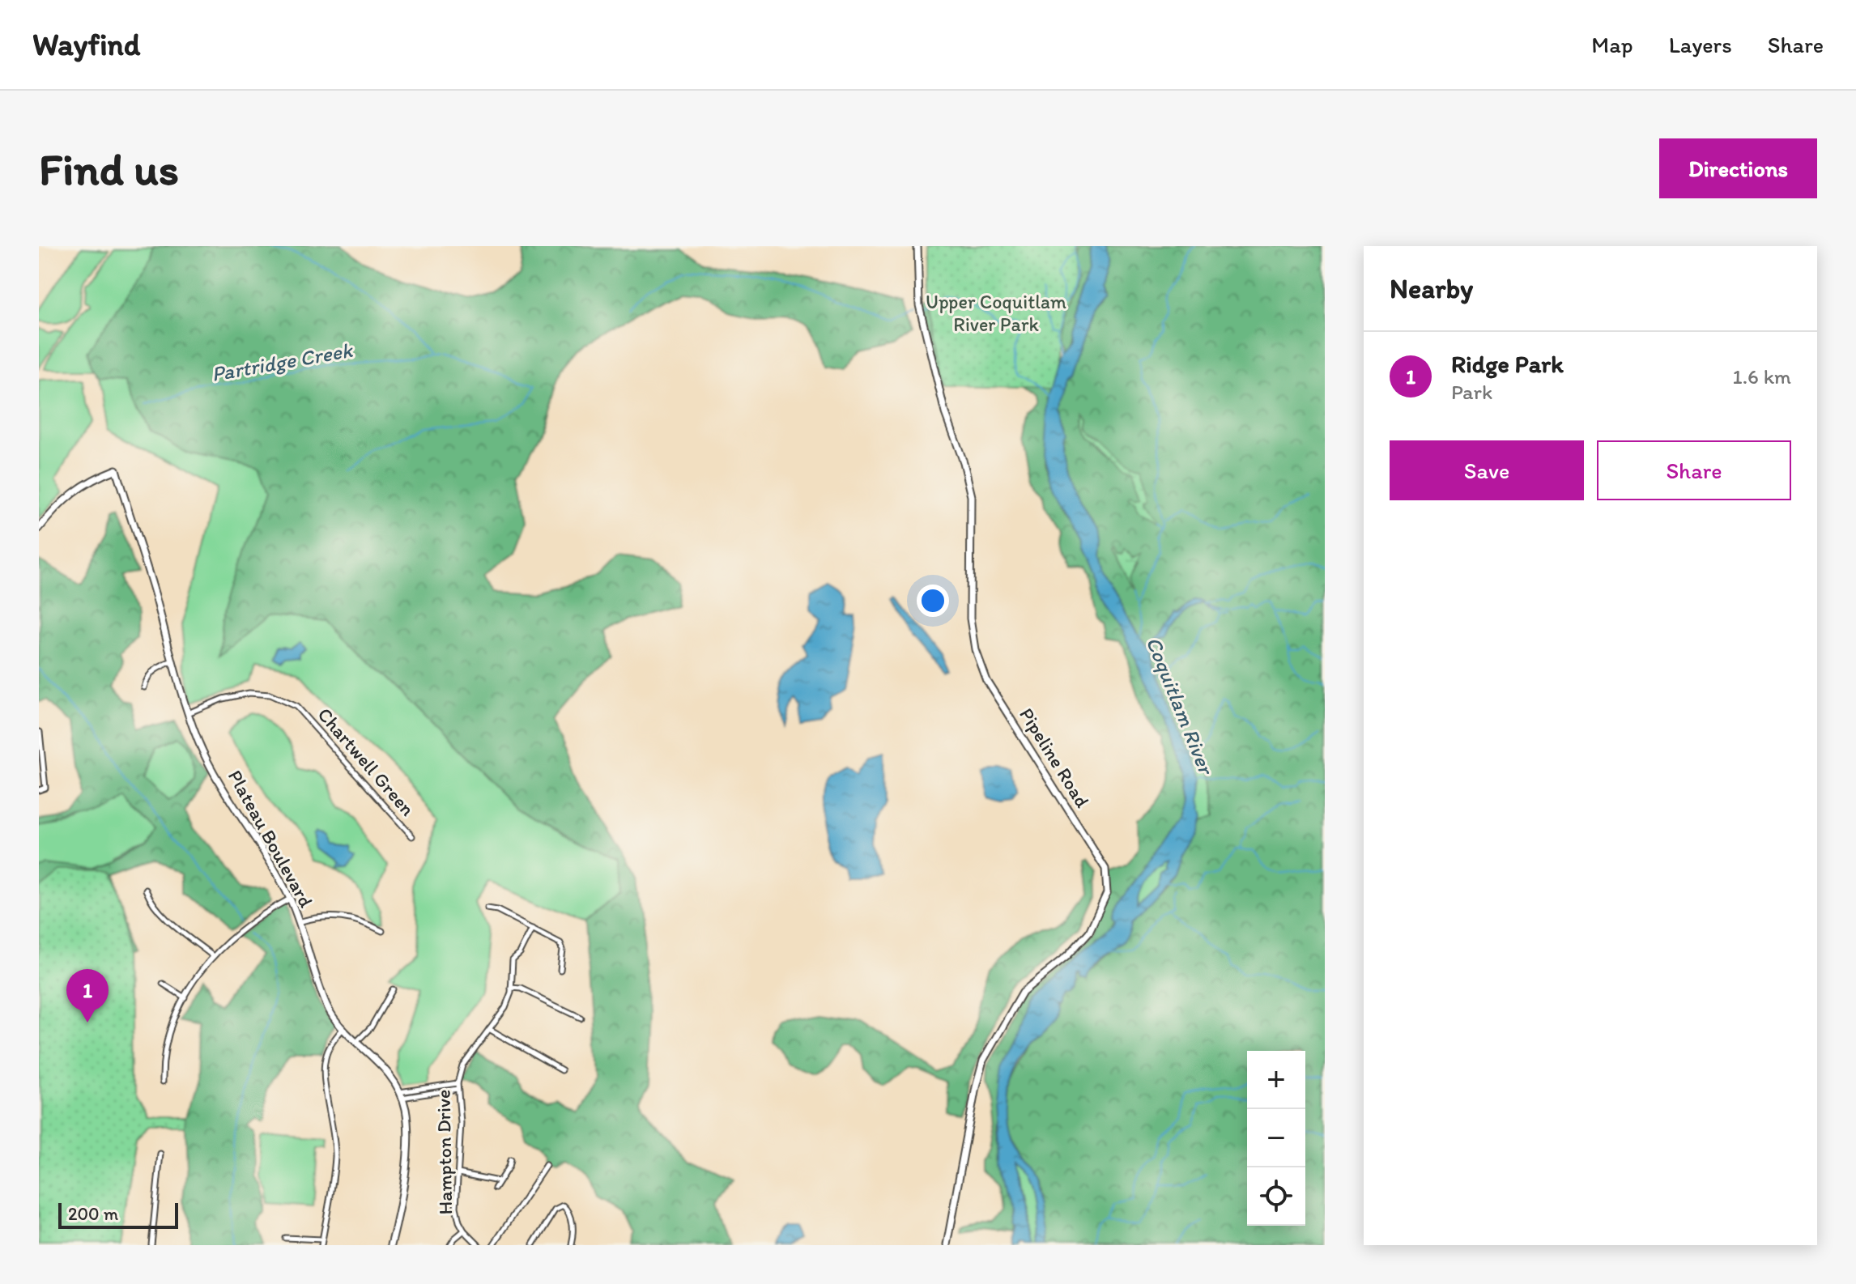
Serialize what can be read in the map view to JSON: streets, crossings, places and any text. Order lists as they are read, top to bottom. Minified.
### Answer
{"streets":{"street":["Pipeline Road","Chartwell Green","Plateau Boulevard","Hampton Drive"]},"crossings":[["Chartwell Green","Plateau Boulevard"]],"water":["Partridge Creek","Coquitlam River"],"parks":["Upper Coquitlam River Park"],"scale_bar":"200 m","page":{"header":"Wayfind","nav":["Map","Layers","Share"],"buttons":["Directions",["Save","Share"]],"title":"Find us","heading":"Nearby","list":[{"mark":"1","name":"Ridge Park","note":"Park","value":"1.6 km"}],"pins":"1","map_buttons":["+","−"],"scale":"200 m"}}
